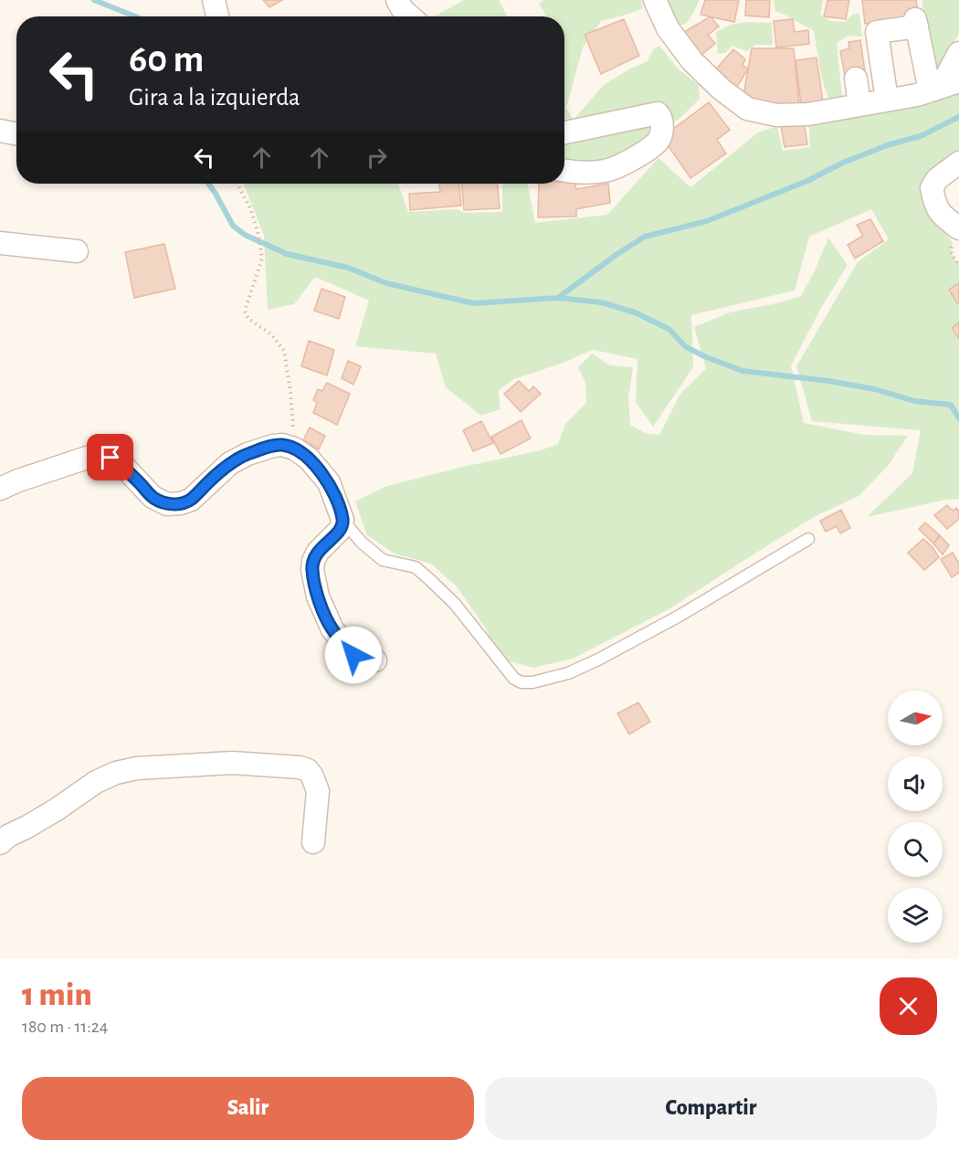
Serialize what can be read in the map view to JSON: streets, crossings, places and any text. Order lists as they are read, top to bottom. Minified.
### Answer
{"north":"right","page":{"turn":["60 m","Gira a la izquierda"],"heading":["1 min","180 m · 11:24"],"buttons":["Salir","Compartir"]}}
